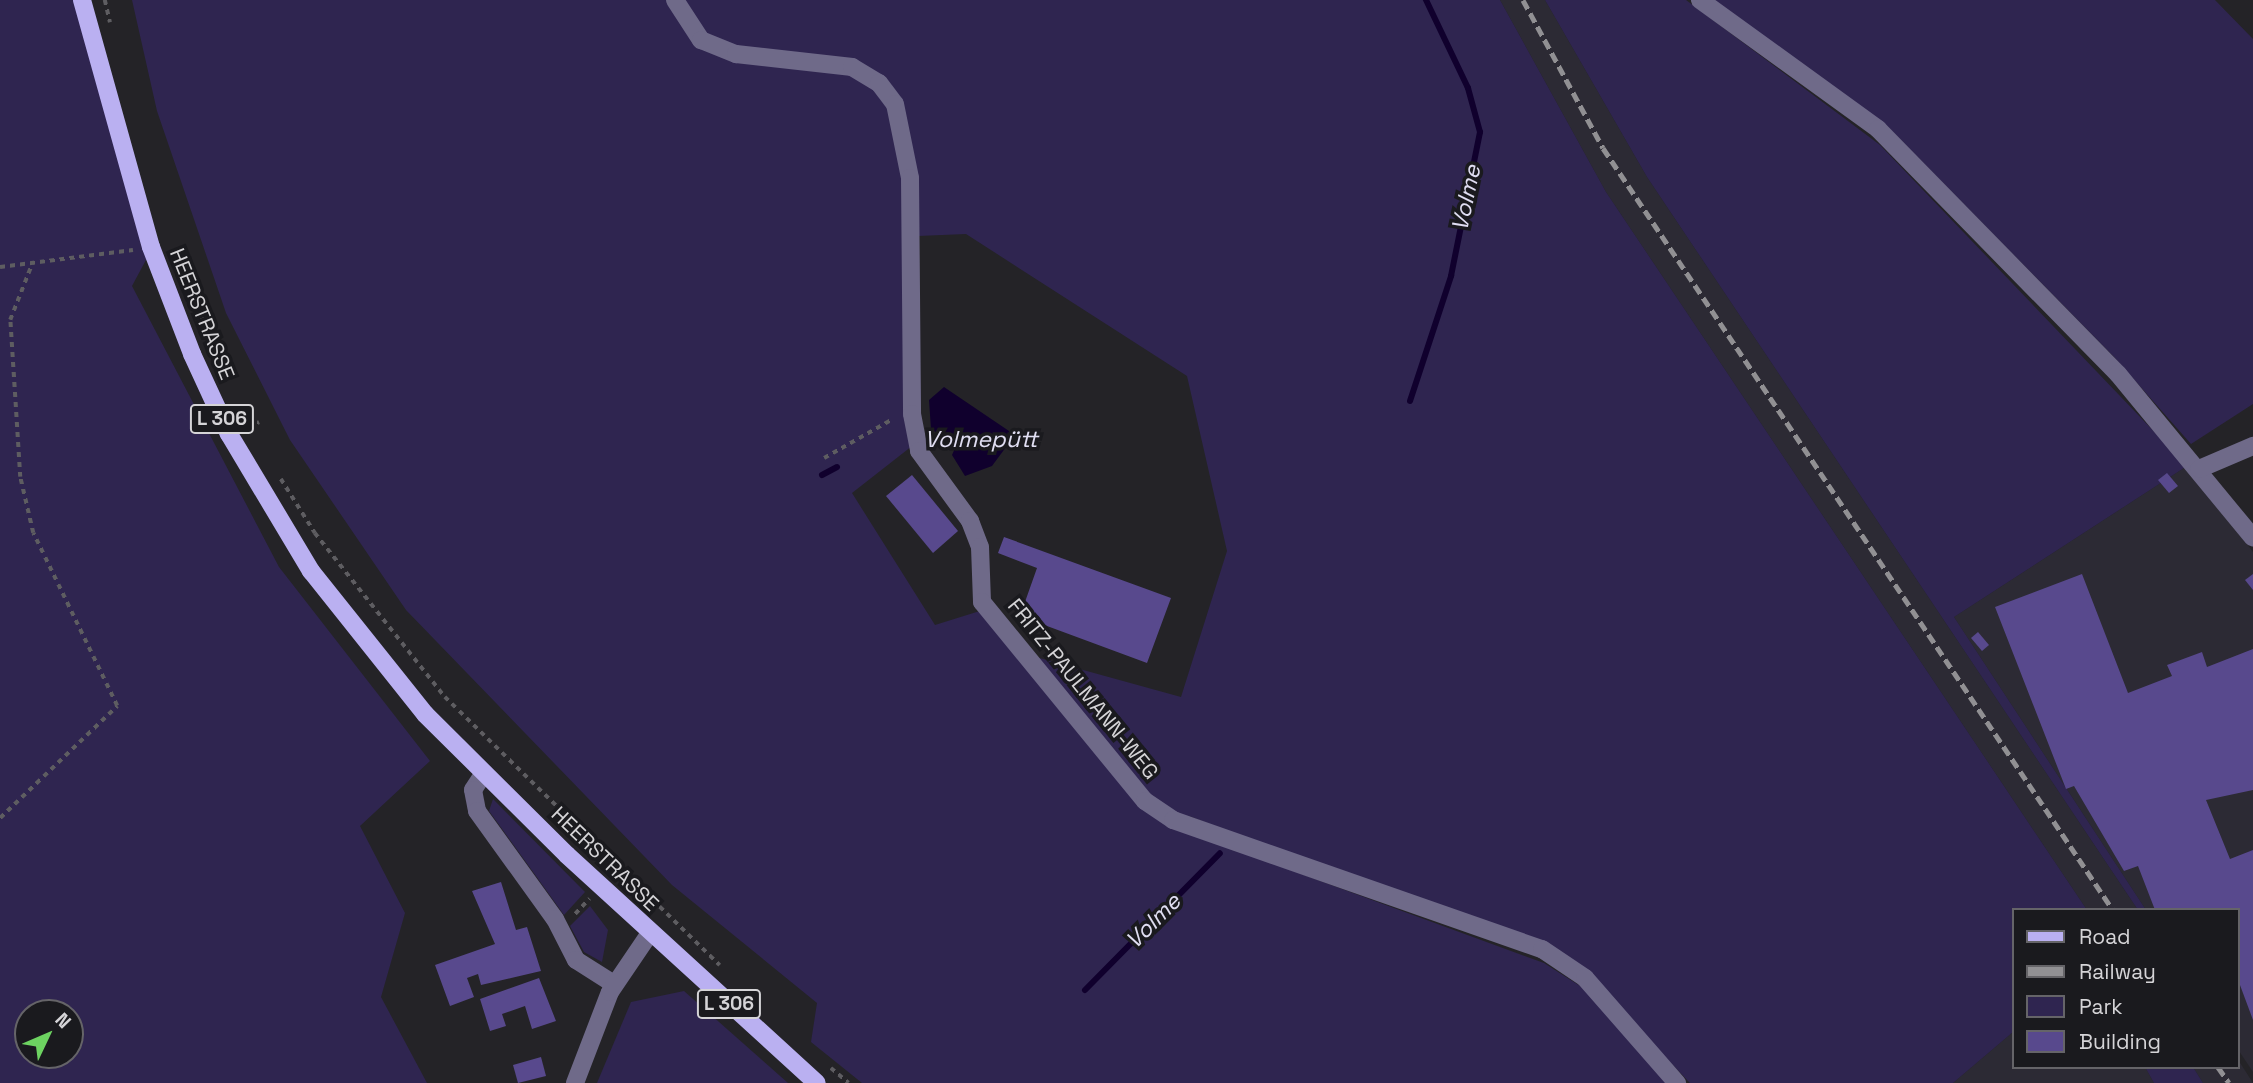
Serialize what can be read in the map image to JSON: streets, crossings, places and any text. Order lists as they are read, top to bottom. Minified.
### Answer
{"streets":{"main road":["HEERSTRASSE","L 306"],"street":["FRITZ-PAULMANN-WEG"]},"crossings":[["HEERSTRASSE","L 306"]],"water":["Volme","Volmepütt"],"legend":["Road","Railway","Park","Building"],"north":"top right"}
